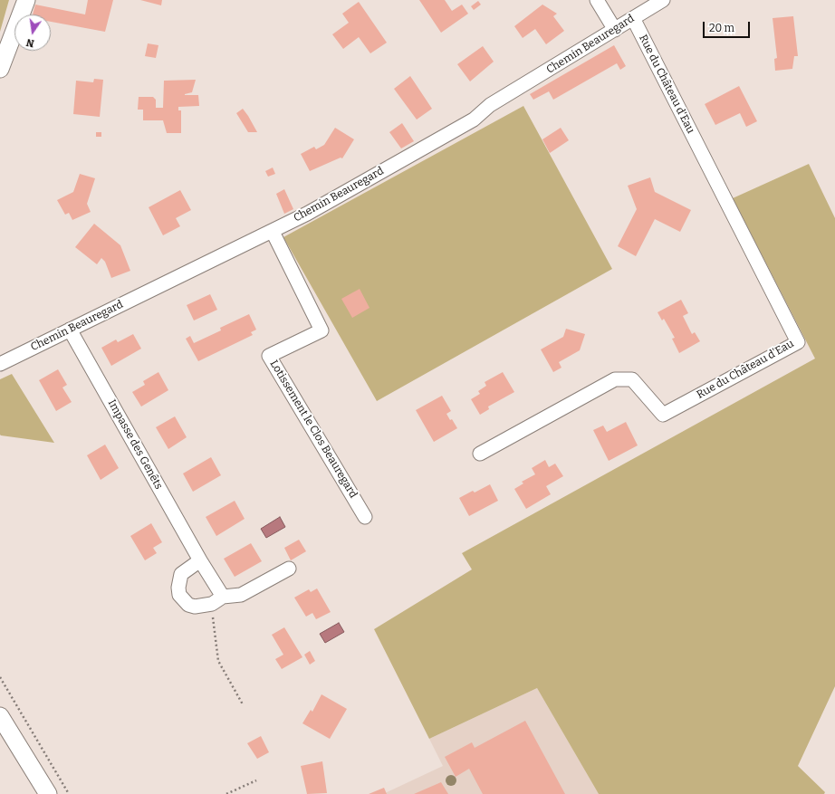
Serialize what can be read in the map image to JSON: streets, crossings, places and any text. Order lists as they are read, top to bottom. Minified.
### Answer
{"streets":{"street":["Chemin Beauregard","Rue du Château d'Eau","Lotissement le Clos Beauregard","Impasse des Genêts"]},"crossings":[["Chemin Beauregard","Rue du Château d'Eau"],["Chemin Beauregard","Lotissement le Clos Beauregard"],["Chemin Beauregard","Impasse des Genêts"]],"scale_bar":"20 m","north":"bottom"}
